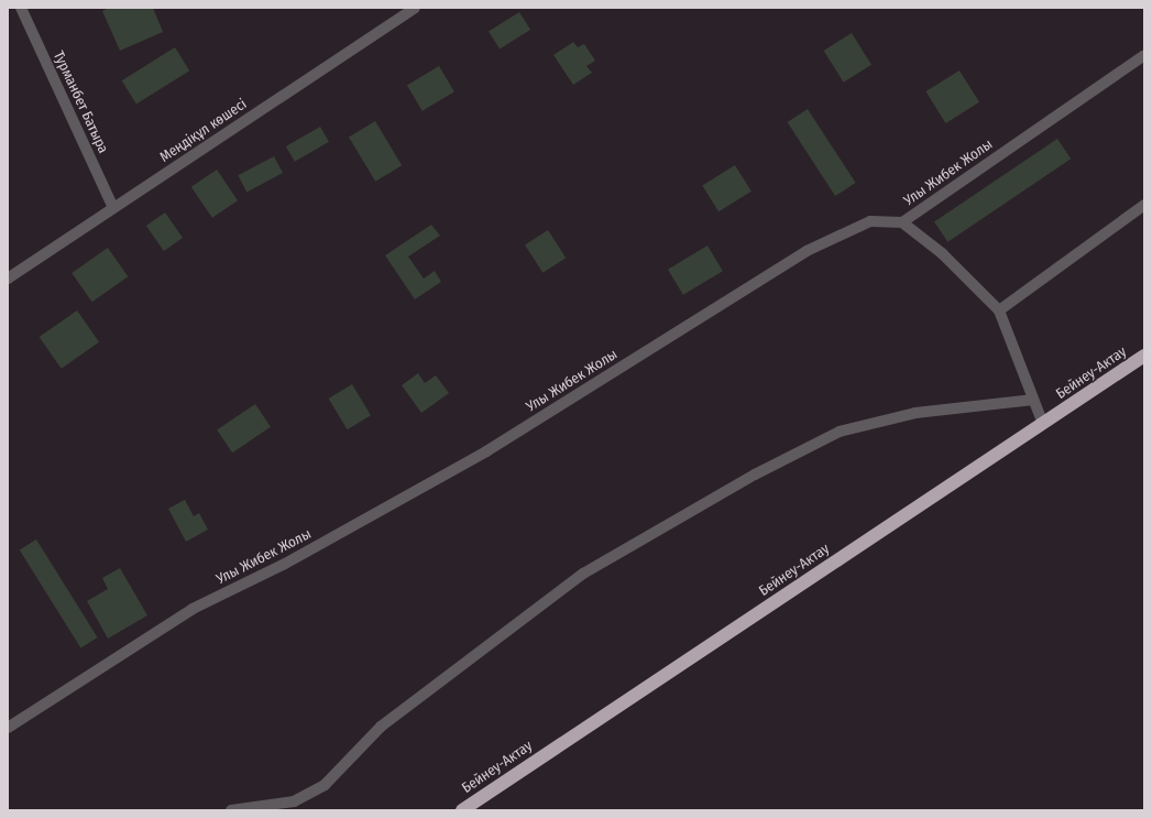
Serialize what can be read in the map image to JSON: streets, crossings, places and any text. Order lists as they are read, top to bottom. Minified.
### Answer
{"streets":{"highway":["Бейнеу-Актау"],"street":["Турманбет Батыра","Меңдіқұл көшесі","Улы Жибек Жолы"]},"crossings":[["Турманбет Батыра","Меңдіқұл көшесі"]]}
